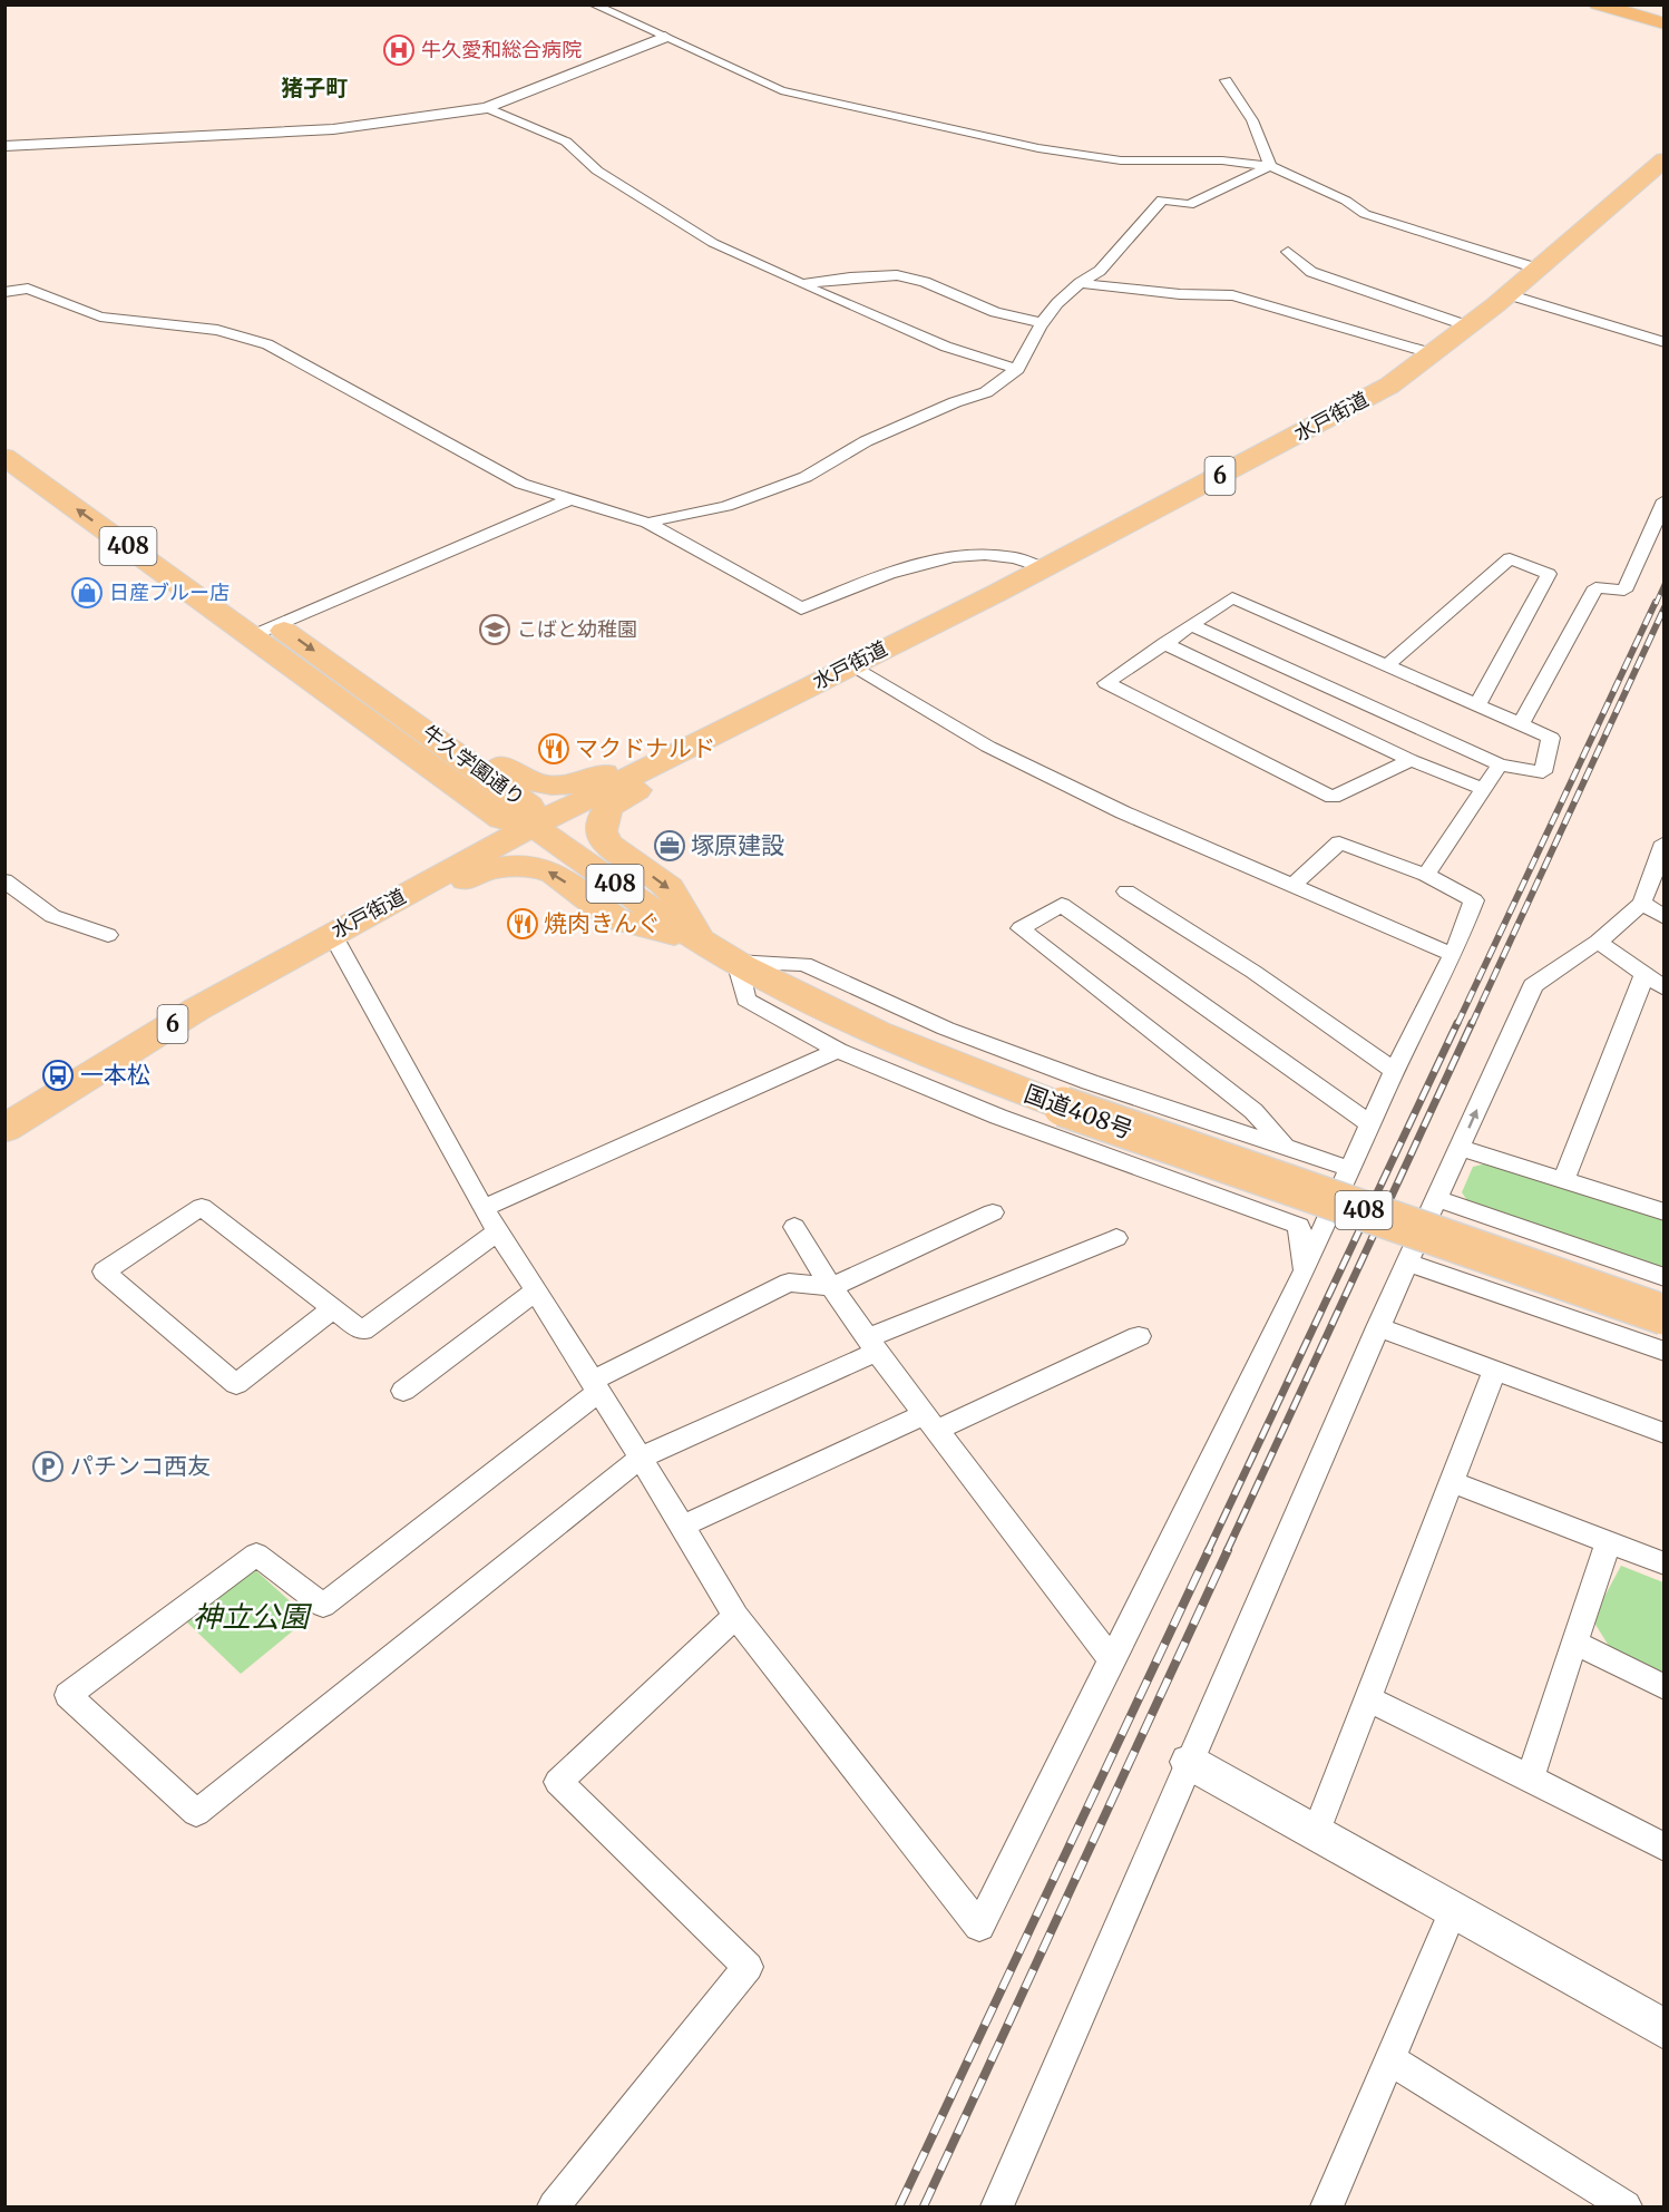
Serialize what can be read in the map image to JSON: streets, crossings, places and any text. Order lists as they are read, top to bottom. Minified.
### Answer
{"streets":{"highway":["水戸街道","6","408","牛久学園通り","国道408号"]},"crossings":[["水戸街道","牛久学園通り"],["水戸街道","国道408号"],["牛久学園通り","国道408号"]],"districts":["猪子町"],"parks":["神立公園"],"places":{"hospital":["牛久愛和総合病院"],"shop":["日産ブルー店"],"school or university":["こばと幼稚園"],"restaurant":["マクドナルド","焼肉きんぐ"],"office":["塚原建設"],"bus stop":["一本松"],"parking":["パチンコ西友"]}}
